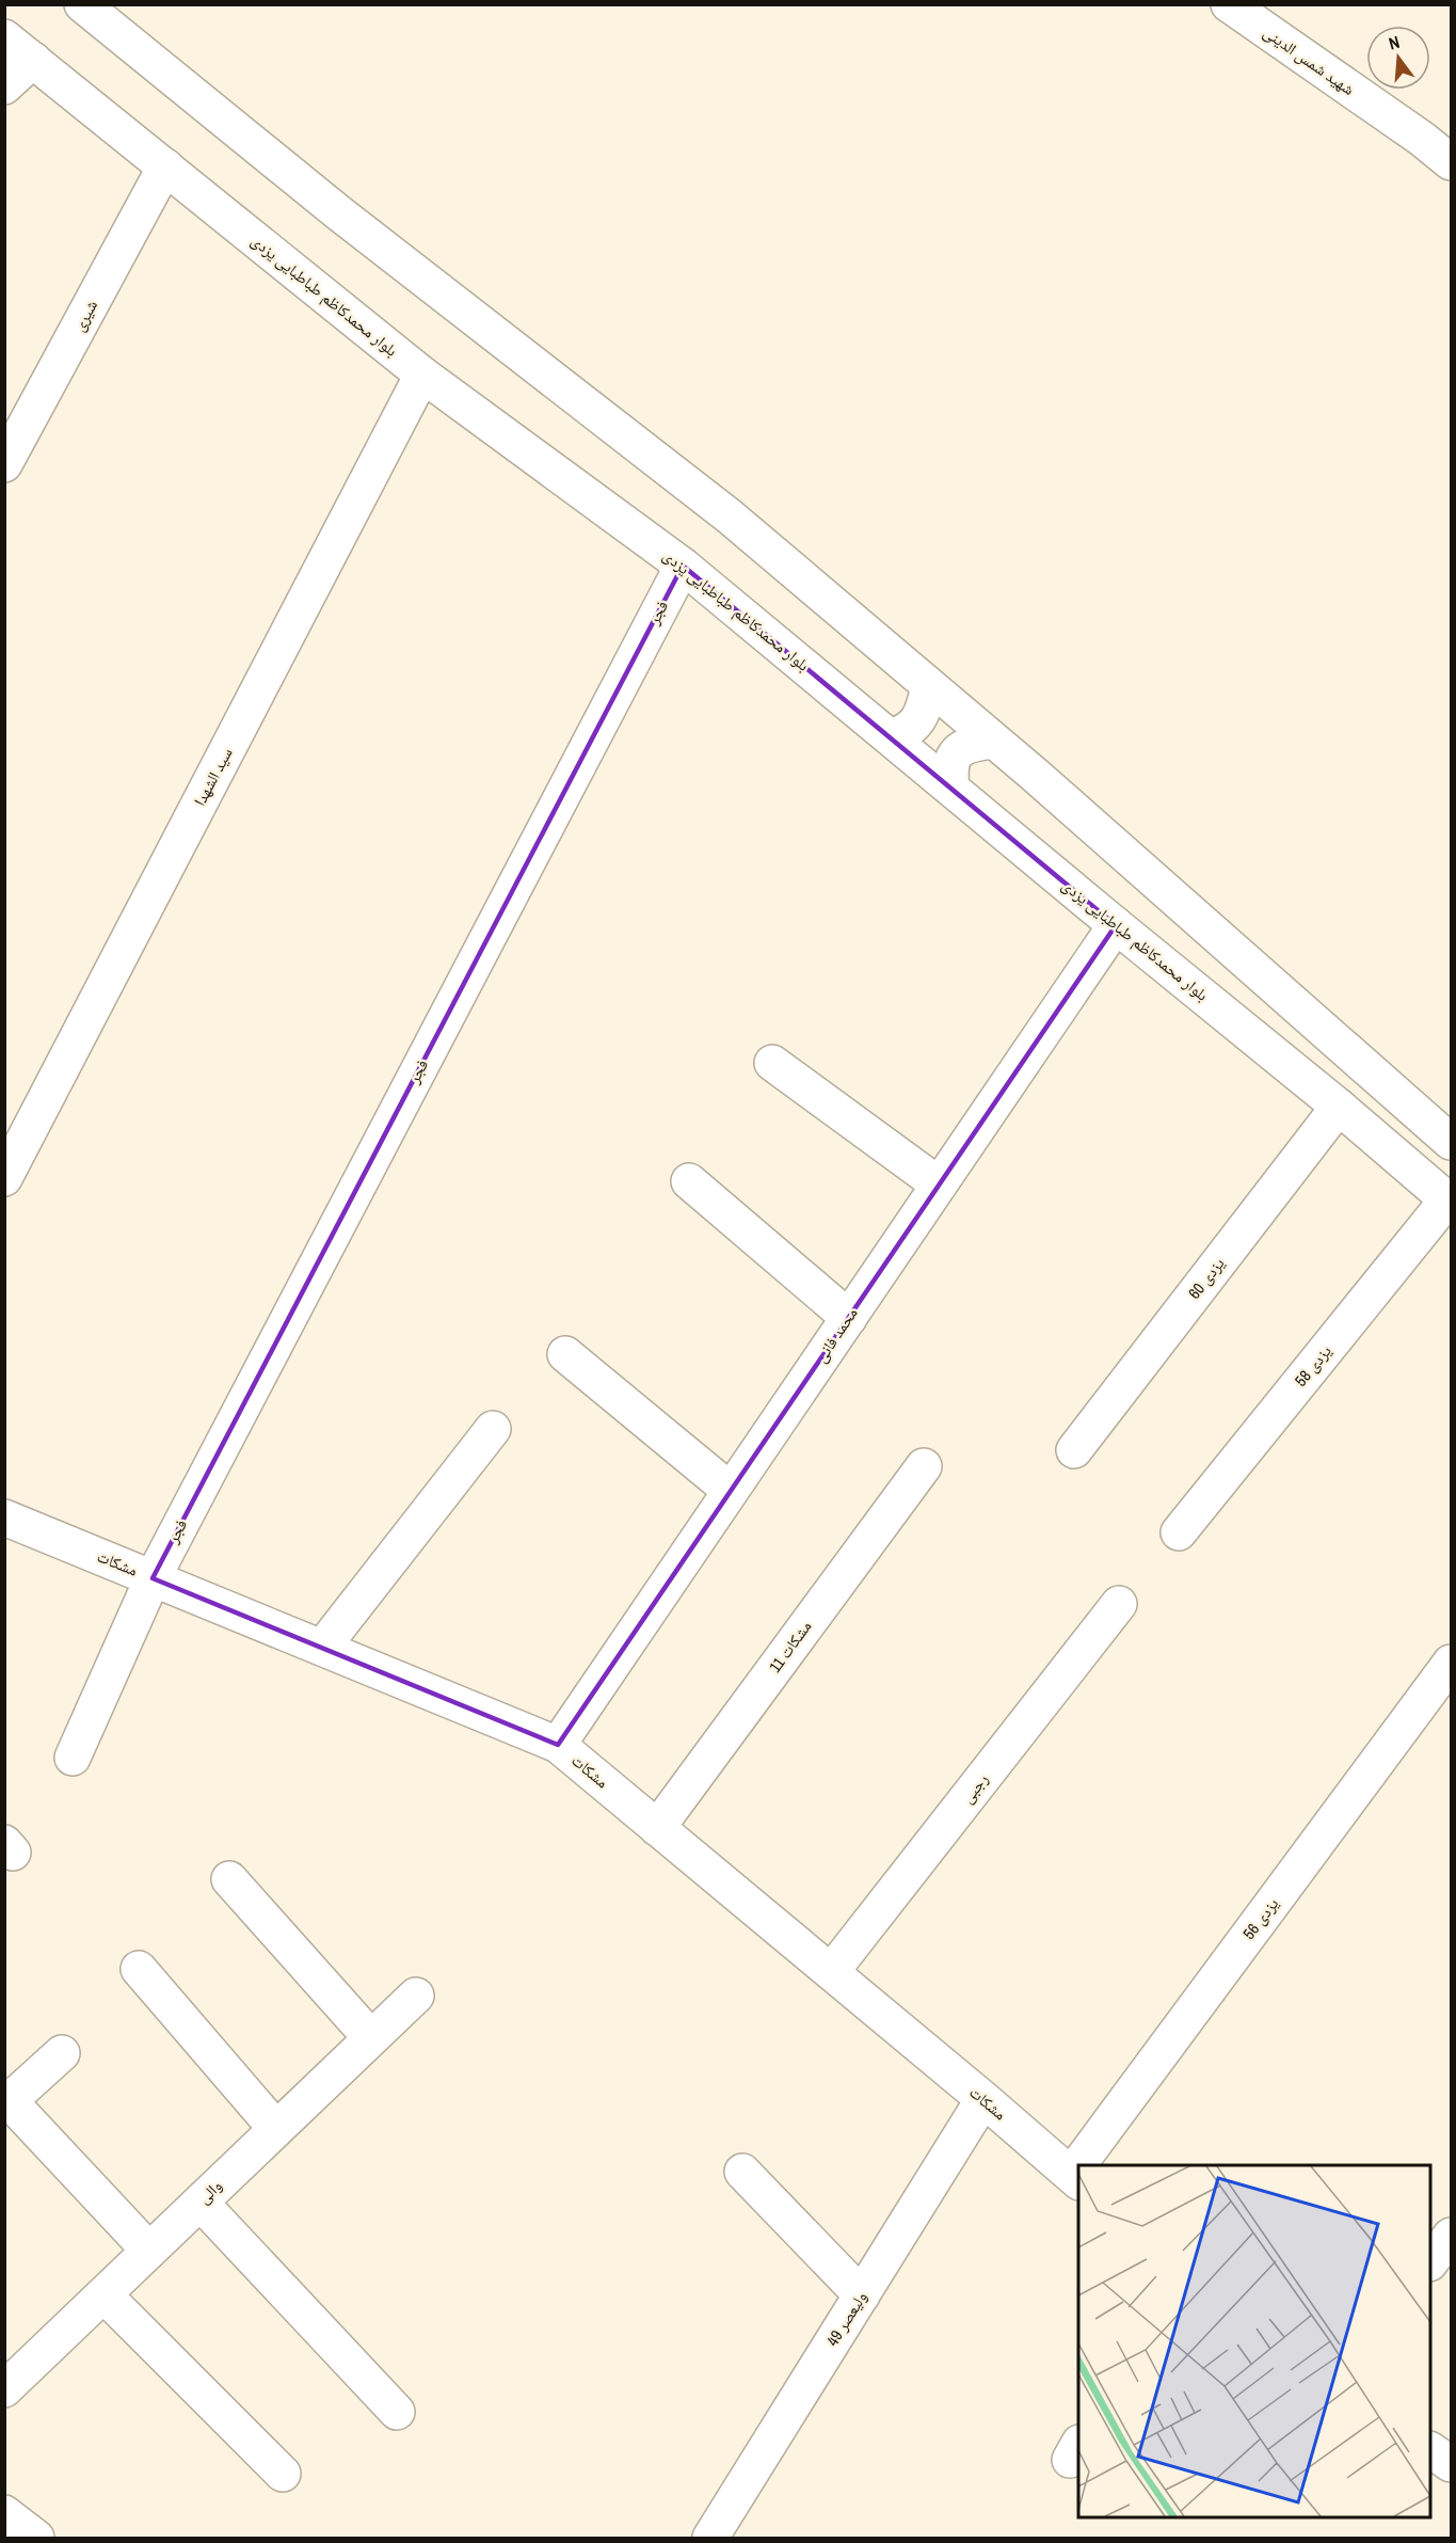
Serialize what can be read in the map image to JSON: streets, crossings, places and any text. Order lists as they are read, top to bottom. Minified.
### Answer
{"streets":{"street":["شهید شمس الدینی","بلوار محمدکاظم طباطبایی یزدی","شیری","فجر","سید الشهدا","یزدی 60","محمد فانی","یزدی 58","مشکات","11 مشکات","رجبی","یزدی 56","والی","ولیعصر 49"]},"crossings":[["بلوار محمدکاظم طباطبایی یزدی","شیری"],["بلوار محمدکاظم طباطبایی یزدی","فجر"],["بلوار محمدکاظم طباطبایی یزدی","سید الشهدا"],["بلوار محمدکاظم طباطبایی یزدی","یزدی 60"],["بلوار محمدکاظم طباطبایی یزدی","محمد فانی"],["بلوار محمدکاظم طباطبایی یزدی","یزدی 58"],["فجر","مشکات"],["محمد فانی","مشکات"],["مشکات","11 مشکات"],["مشکات","رجبی"],["مشکات","ولیعصر 49"]],"north":"top"}
